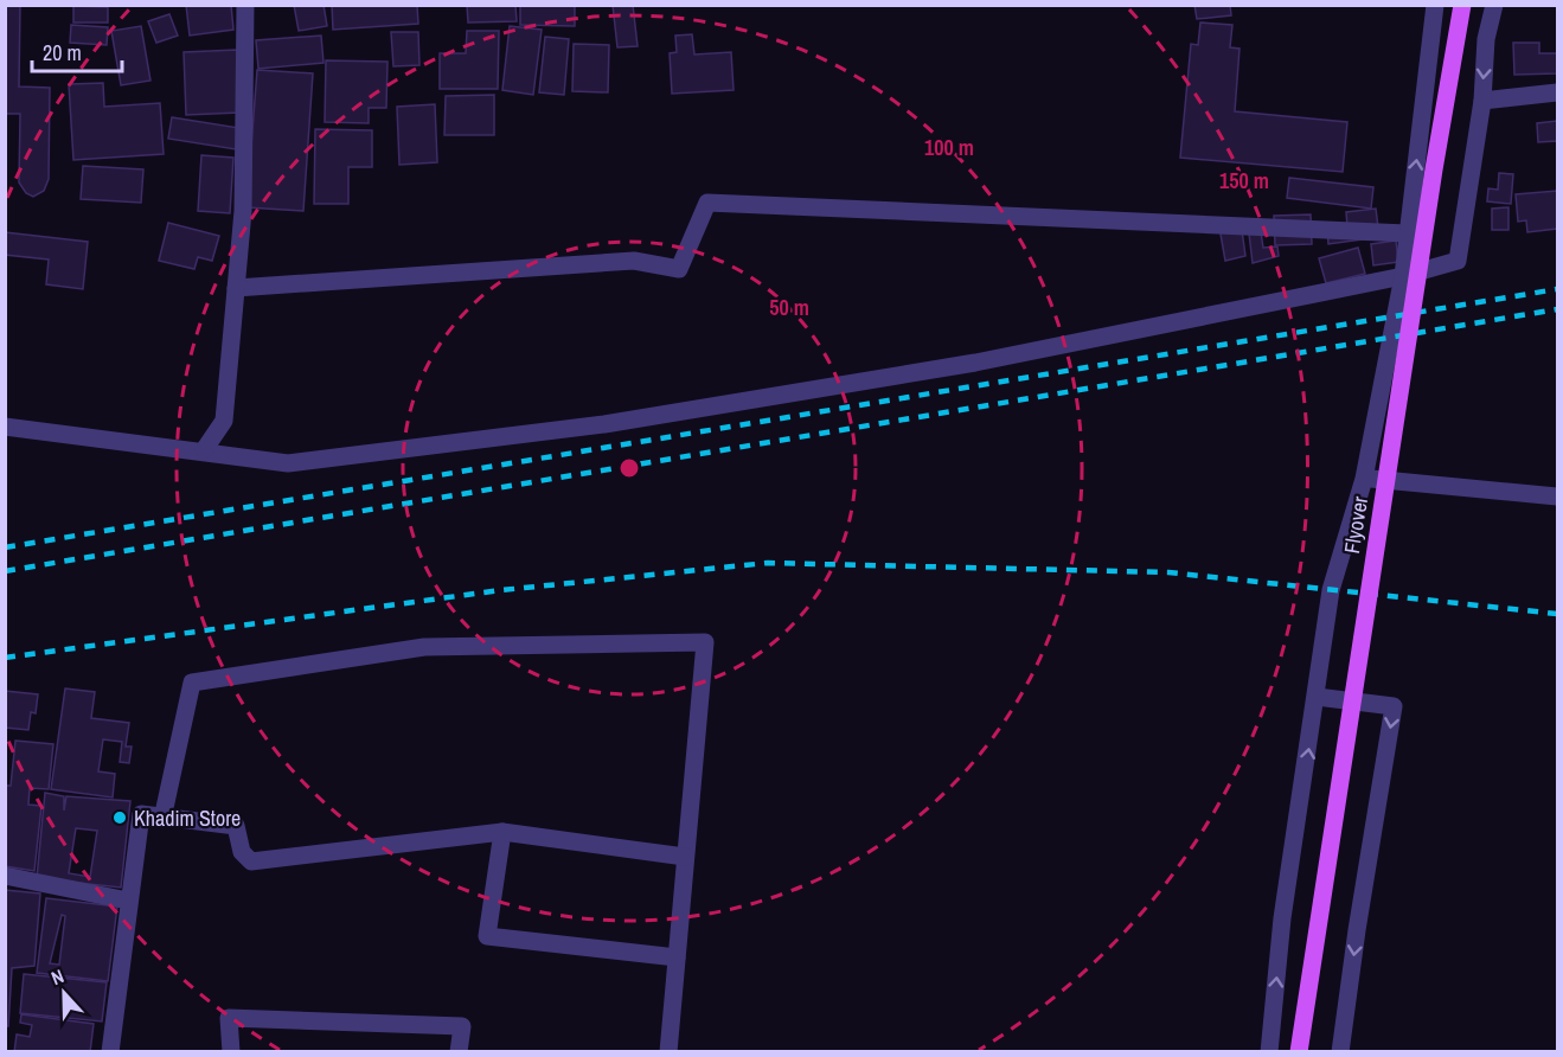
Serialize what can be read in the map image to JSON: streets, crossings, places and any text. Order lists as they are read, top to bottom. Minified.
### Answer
{"streets":{"main road":["Flyover"]},"places":["Khadim Store"],"scale_bar":"20 m","north":"top","rings":["100 m","150 m","50 m"]}
